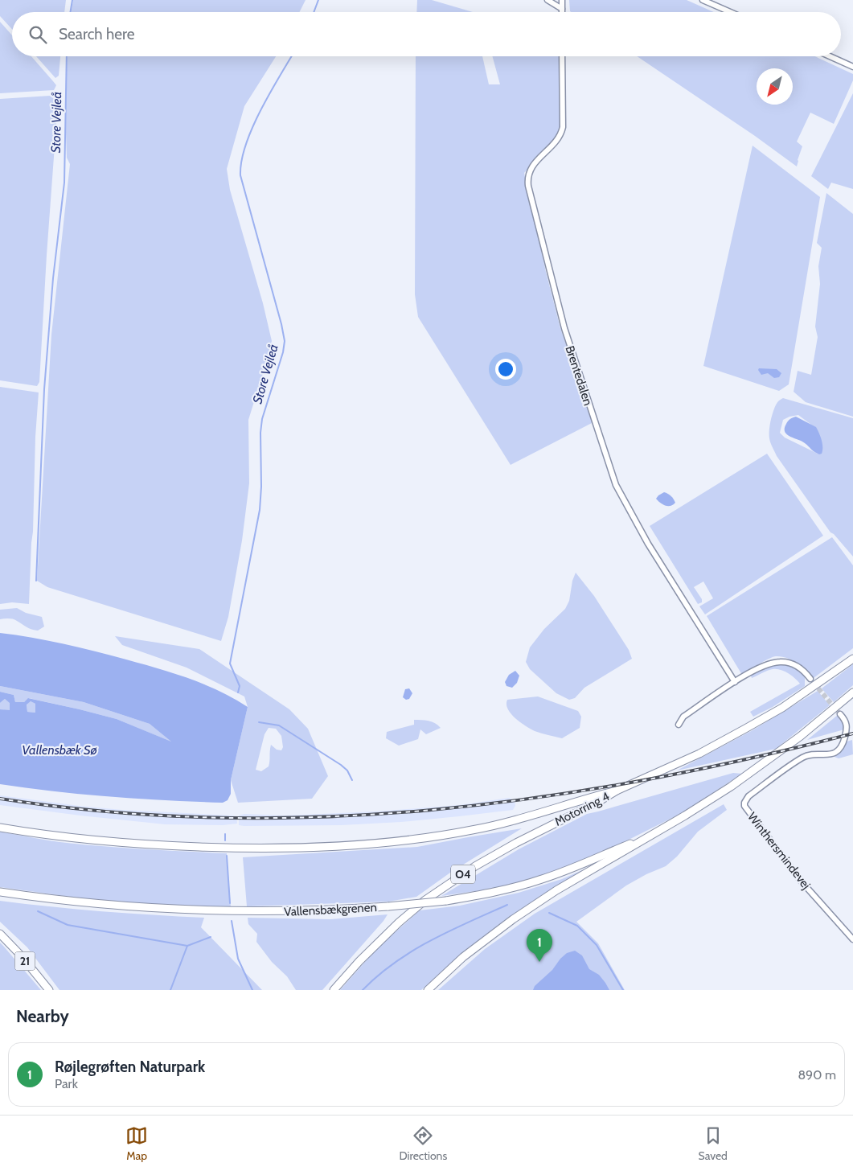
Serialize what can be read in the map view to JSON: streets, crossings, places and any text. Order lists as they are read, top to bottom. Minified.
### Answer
{"streets":{"highway":["Motorring 4","O4","Vallensbækgrenen","21"],"street":["Brentedalen","Winthersmindevej"]},"water":["Store Vejleå","Vallensbæk Sø"],"north":"bottom left","page":{"search":"Search here","pins":"1","heading":"Nearby","list":[{"mark":"1","name":"Røjlegrøften Naturpark","note":"Park","value":"890 m"}],"nav":["Map","Directions","Saved"]}}
